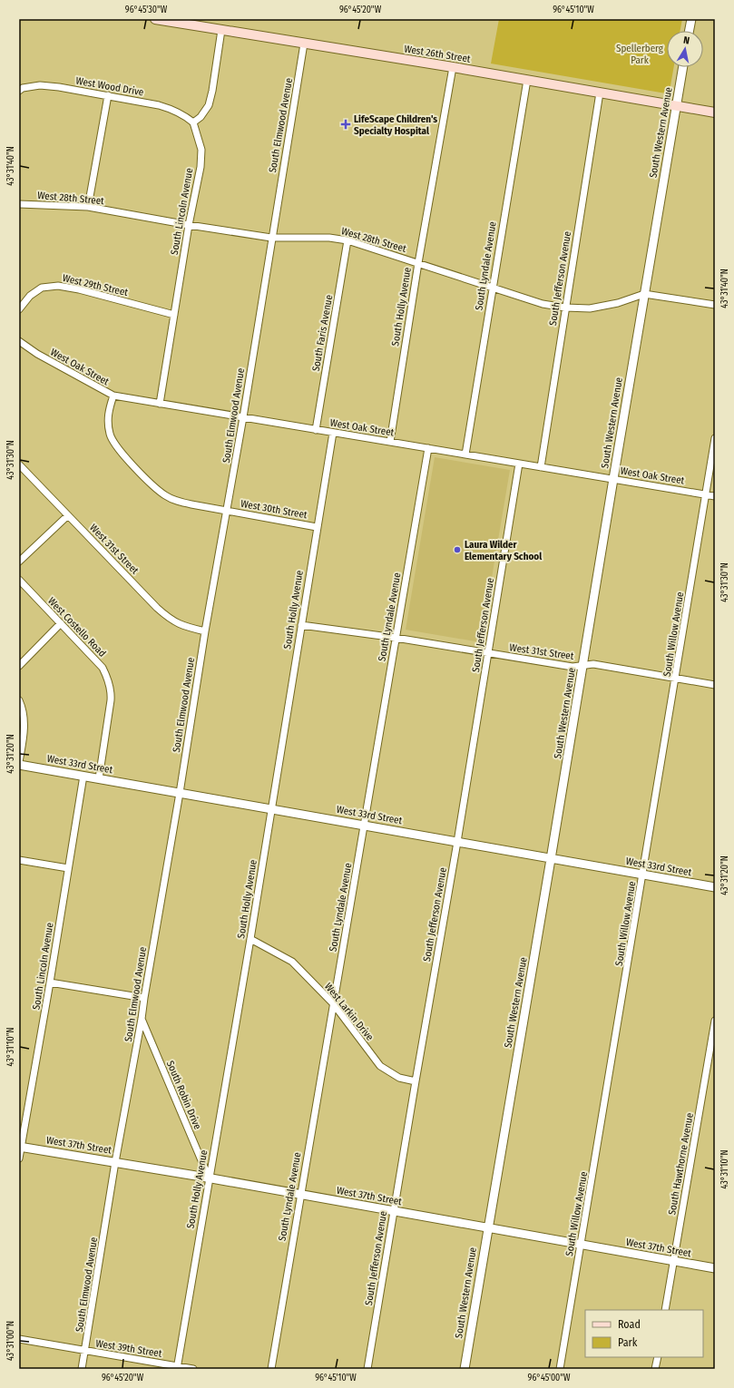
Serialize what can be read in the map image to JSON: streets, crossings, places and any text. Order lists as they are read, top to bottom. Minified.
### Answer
{"streets":{"main road":["West 26th Street"],"street":["West Wood Drive","South Elmwood Avenue","South Western Avenue","West 28th Street","South Lincoln Avenue","South Lyndale Avenue","South Jefferson Avenue","West 29th Street","South Holly Avenue","South Faris Avenue","West Oak Street","West 30th Street","West 31st Street","West Costello Road","South Willow Avenue","West 33rd Street","West Larkin Drive","South Robin Drive","West 37th Street","South Hawthorne Avenue","West 39th Street"]},"crossings":[["West 26th Street","South Elmwood Avenue"],["West 26th Street","South Western Avenue"],["West 26th Street","South Lyndale Avenue"],["West 26th Street","South Jefferson Avenue"],["West 26th Street","South Holly Avenue"],["West Wood Drive","South Lincoln Avenue"],["South Elmwood Avenue","West 28th Street"],["South Elmwood Avenue","West Oak Street"],["South Elmwood Avenue","West 30th Street"],["South Elmwood Avenue","West 31st Street"],["South Elmwood Avenue","West 33rd Street"],["South Elmwood Avenue","South Robin Drive"],["South Elmwood Avenue","West 37th Street"],["South Elmwood Avenue","West 39th Street"],["South Western Avenue","West 28th Street"],["South Western Avenue","West Oak Street"],["South Western Avenue","West 31st Street"],["South Western Avenue","West 33rd Street"],["South Western Avenue","West 37th Street"],["West 28th Street","South Lincoln Avenue"],["West 28th Street","South Lyndale Avenue"],["West 28th Street","South Jefferson Avenue"],["West 28th Street","South Holly Avenue"],["West 28th Street","South Faris Avenue"],["South Lincoln Avenue","West 29th Street"],["South Lincoln Avenue","West Oak Street"],["South Lincoln Avenue","West 33rd Street"],["South Lincoln Avenue","West 37th Street"],["South Lyndale Avenue","West Oak Street"],["South Lyndale Avenue","West 31st Street"],["South Lyndale Avenue","West 33rd Street"],["South Lyndale Avenue","West Larkin Drive"],["South Lyndale Avenue","West 37th Street"],["South Jefferson Avenue","West Oak Street"],["South Jefferson Avenue","West 31st Street"],["South Jefferson Avenue","West 33rd Street"],["South Jefferson Avenue","West Larkin Drive"],["South Jefferson Avenue","West 37th Street"],["South Holly Avenue","West Oak Street"],["South Holly Avenue","West 30th Street"],["South Holly Avenue","West 31st Street"],["South Holly Avenue","West 33rd Street"],["South Holly Avenue","West Larkin Drive"],["South Holly Avenue","South Robin Drive"],["South Holly Avenue","West 37th Street"],["South Holly Avenue","West 39th Street"],["South Faris Avenue","West Oak Street"],["West Oak Street","West 30th Street"],["West Oak Street","South Willow Avenue"],["West 31st Street","South Willow Avenue"],["West Costello Road","West 33rd Street"],["South Willow Avenue","West 33rd Street"],["South Willow Avenue","West 37th Street"],["South Robin Drive","West 37th Street"],["West 37th Street","South Hawthorne Avenue"]],"parks":["Spellerberg Park"],"places":{"health":["LifeScape Children's Specialty Hospital"],"other":["Laura Wilder Elementary School"]},"legend":["Road","Park"],"north":"top","coordinates":["96°45'30\"W","96°45'20\"W","96°45'10\"W","43°31'40\"N","43°31'30\"N","43°31'20\"N","43°31'10\"N","43°31'00\"N","96°45'00\"W"]}
